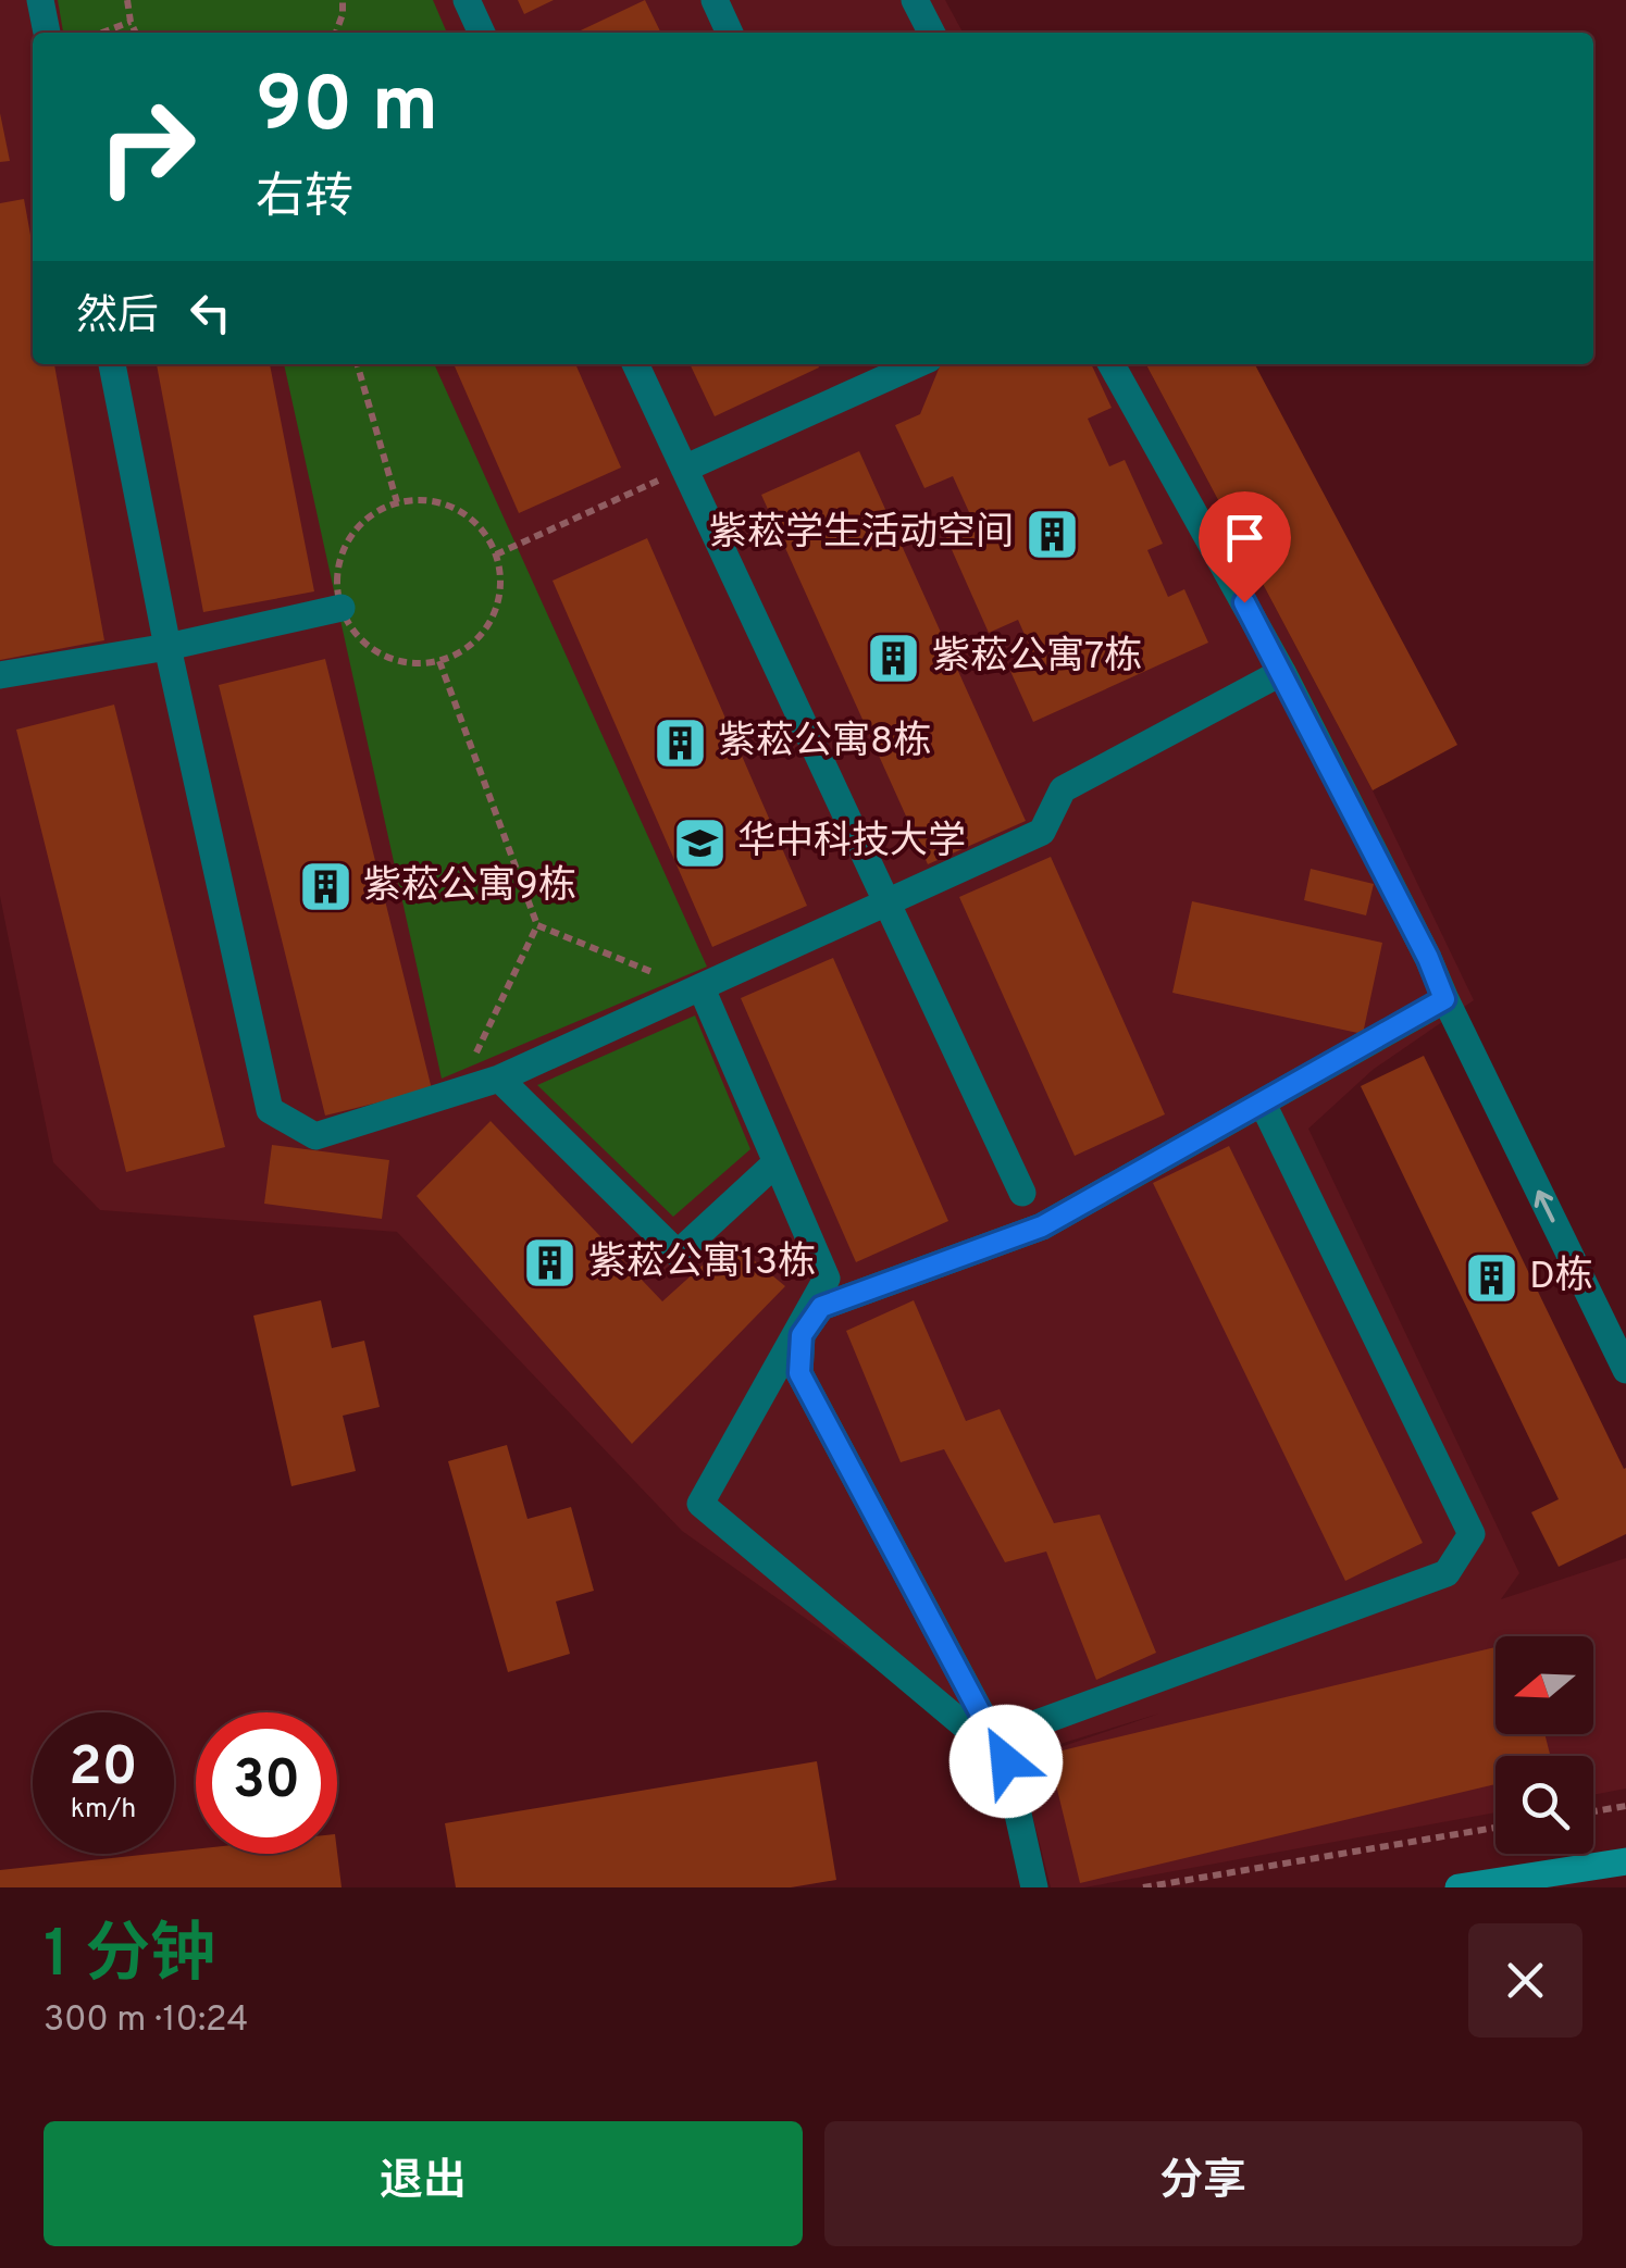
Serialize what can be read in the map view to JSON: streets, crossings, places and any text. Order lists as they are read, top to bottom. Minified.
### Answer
{"places":{"building":["紫菘学生活动空间","紫菘公寓7栋","紫菘公寓8栋","紫菘公寓9栋","紫菘公寓13栋","D栋"],"school or university":["华中科技大学"]},"north":"left","page":{"turn":["90 m","右转"],"then":"然后","speed":"20 km/h","limit":"30","heading":["1 分钟","300 m · 10:24"],"buttons":["退出","分享"]}}
